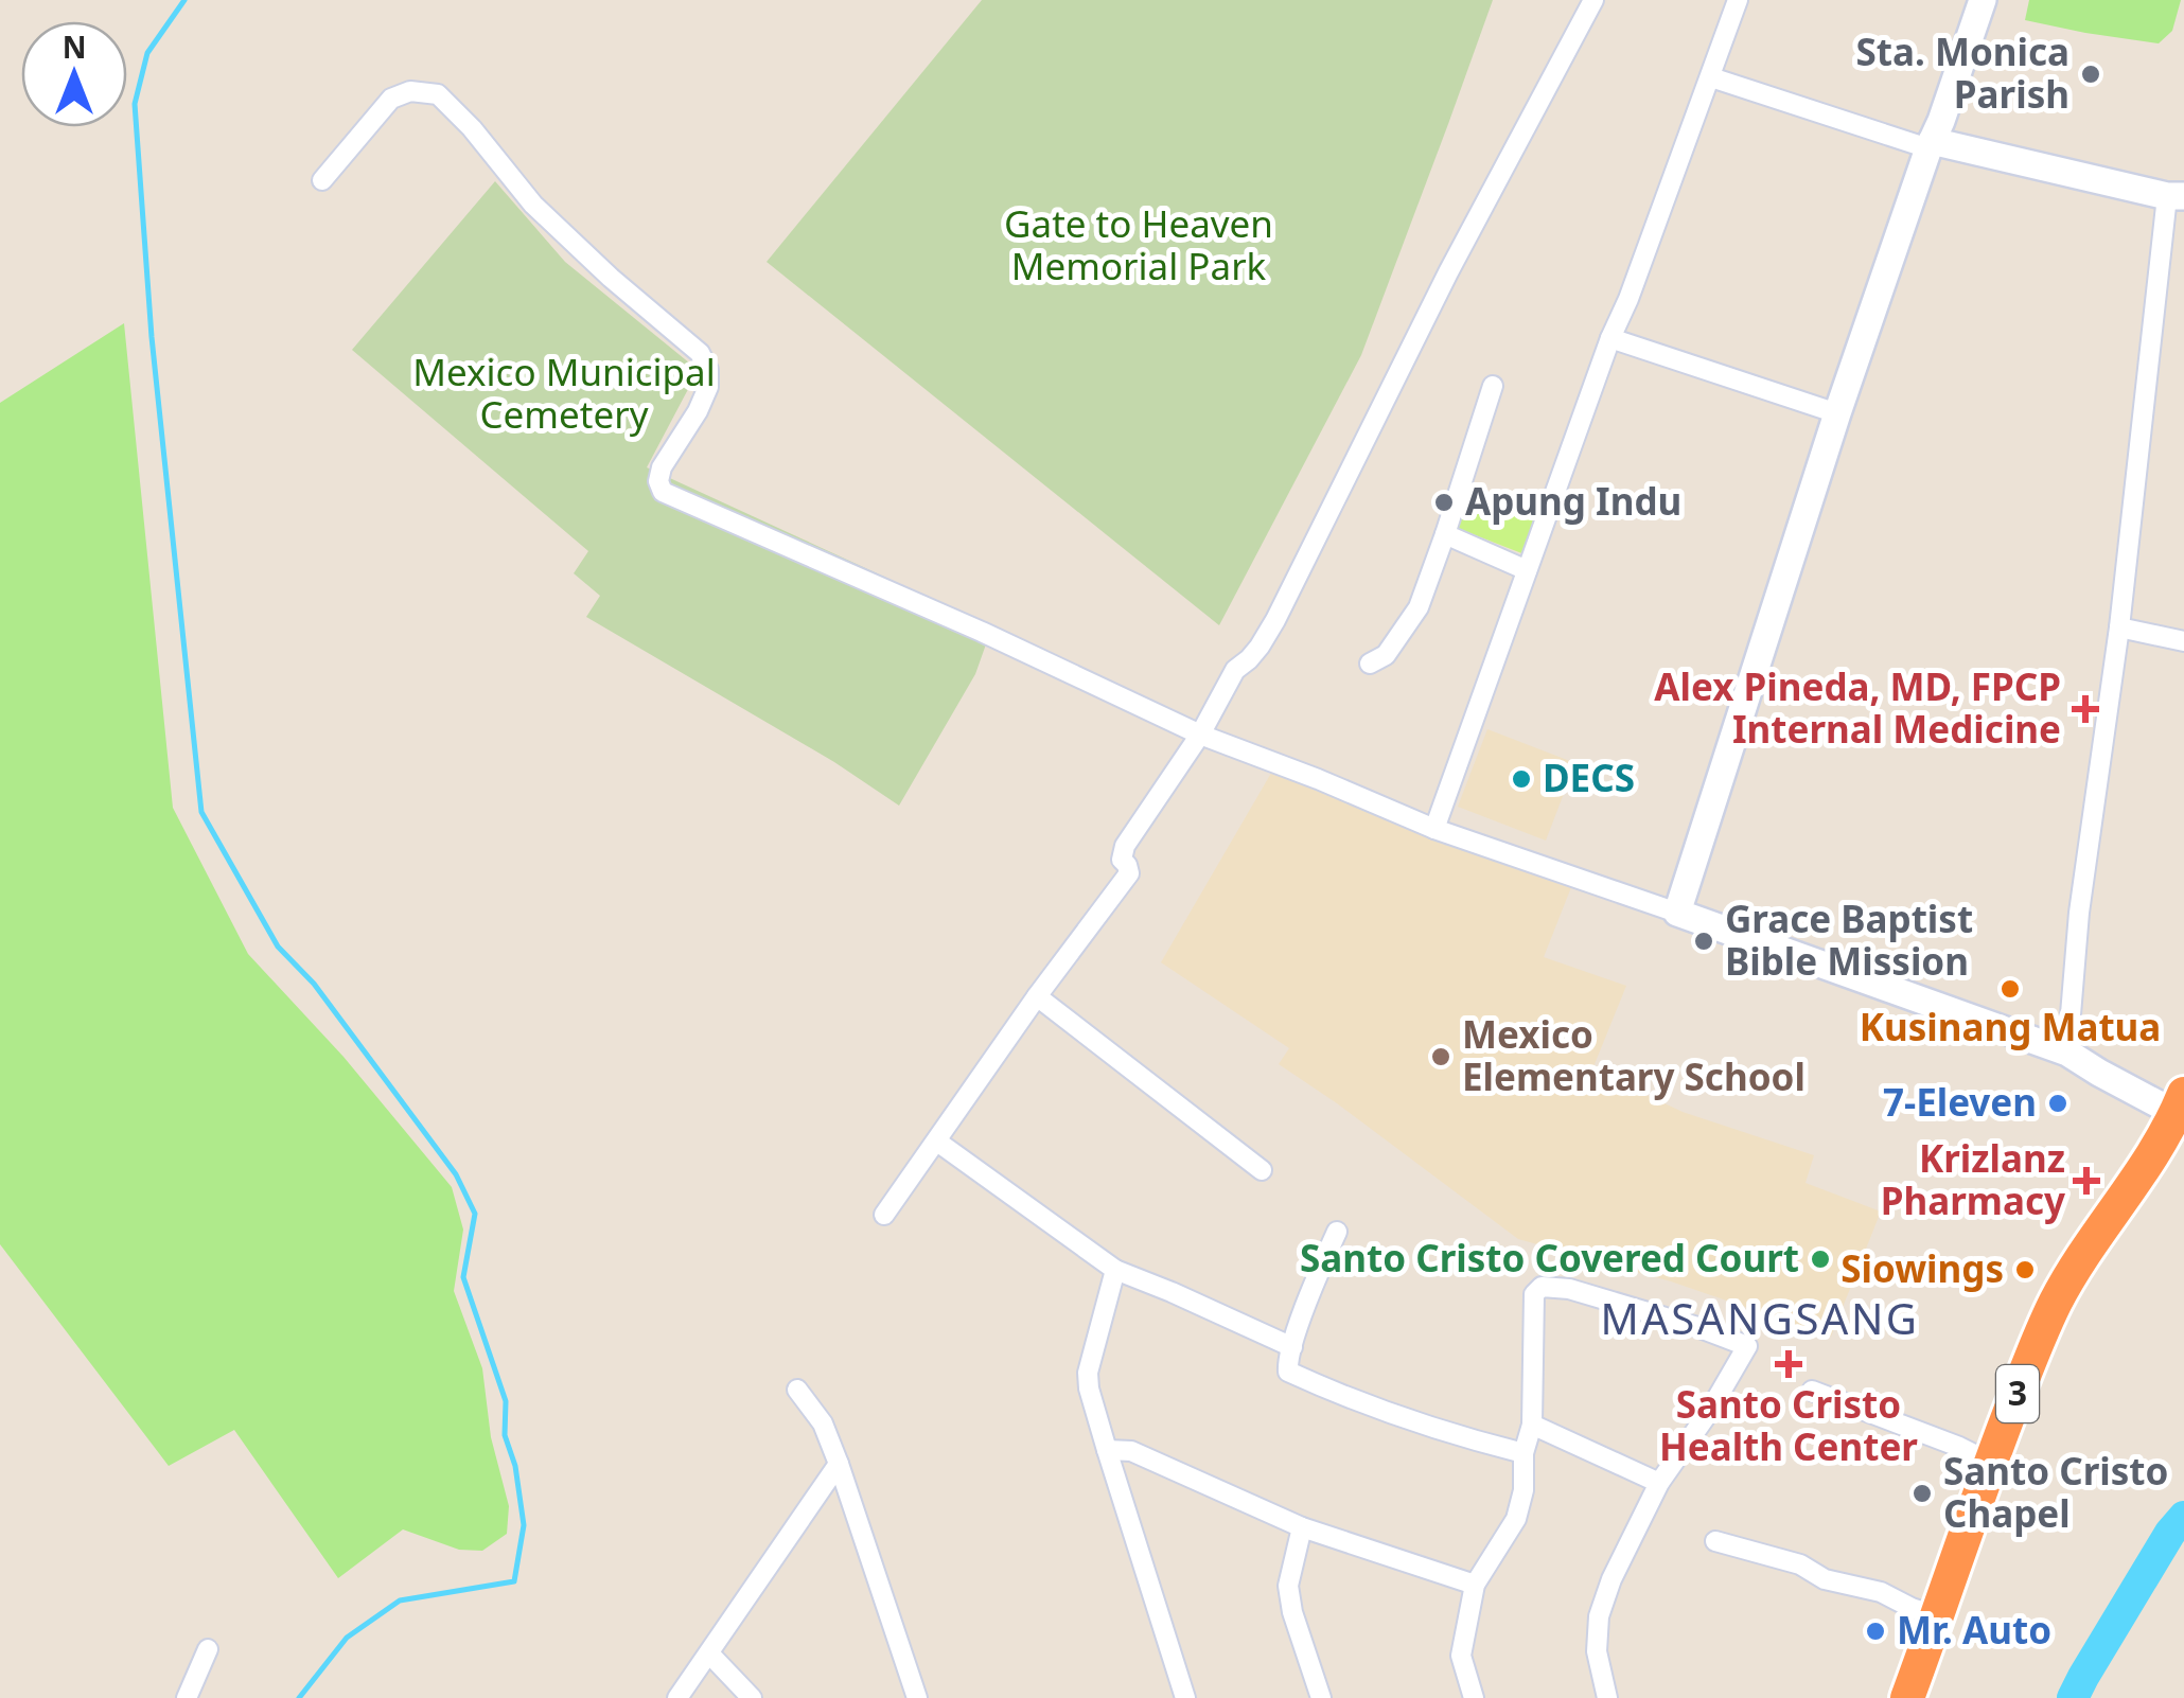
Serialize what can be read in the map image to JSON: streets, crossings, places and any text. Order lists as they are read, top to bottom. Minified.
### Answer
{"streets":{"highway":["3"]},"districts":["MASANGSANG"],"parks":["Gate to Heaven Memorial Park","Mexico Municipal Cemetery"],"places":{"other":["Sta. Monica Parish","Apung Indu","DECS","Grace Baptist Bible Mission","Kusinang Matua","Mexico Elementary School","7-Eleven","Santo Cristo Covered Court","Siowings","Santo Cristo Chapel","Mr. Auto"],"health":["Alex Pineda, MD, FPCP Internal Medicine","Krizlanz Pharmacy","Santo Cristo Health Center"]},"north":"top"}
